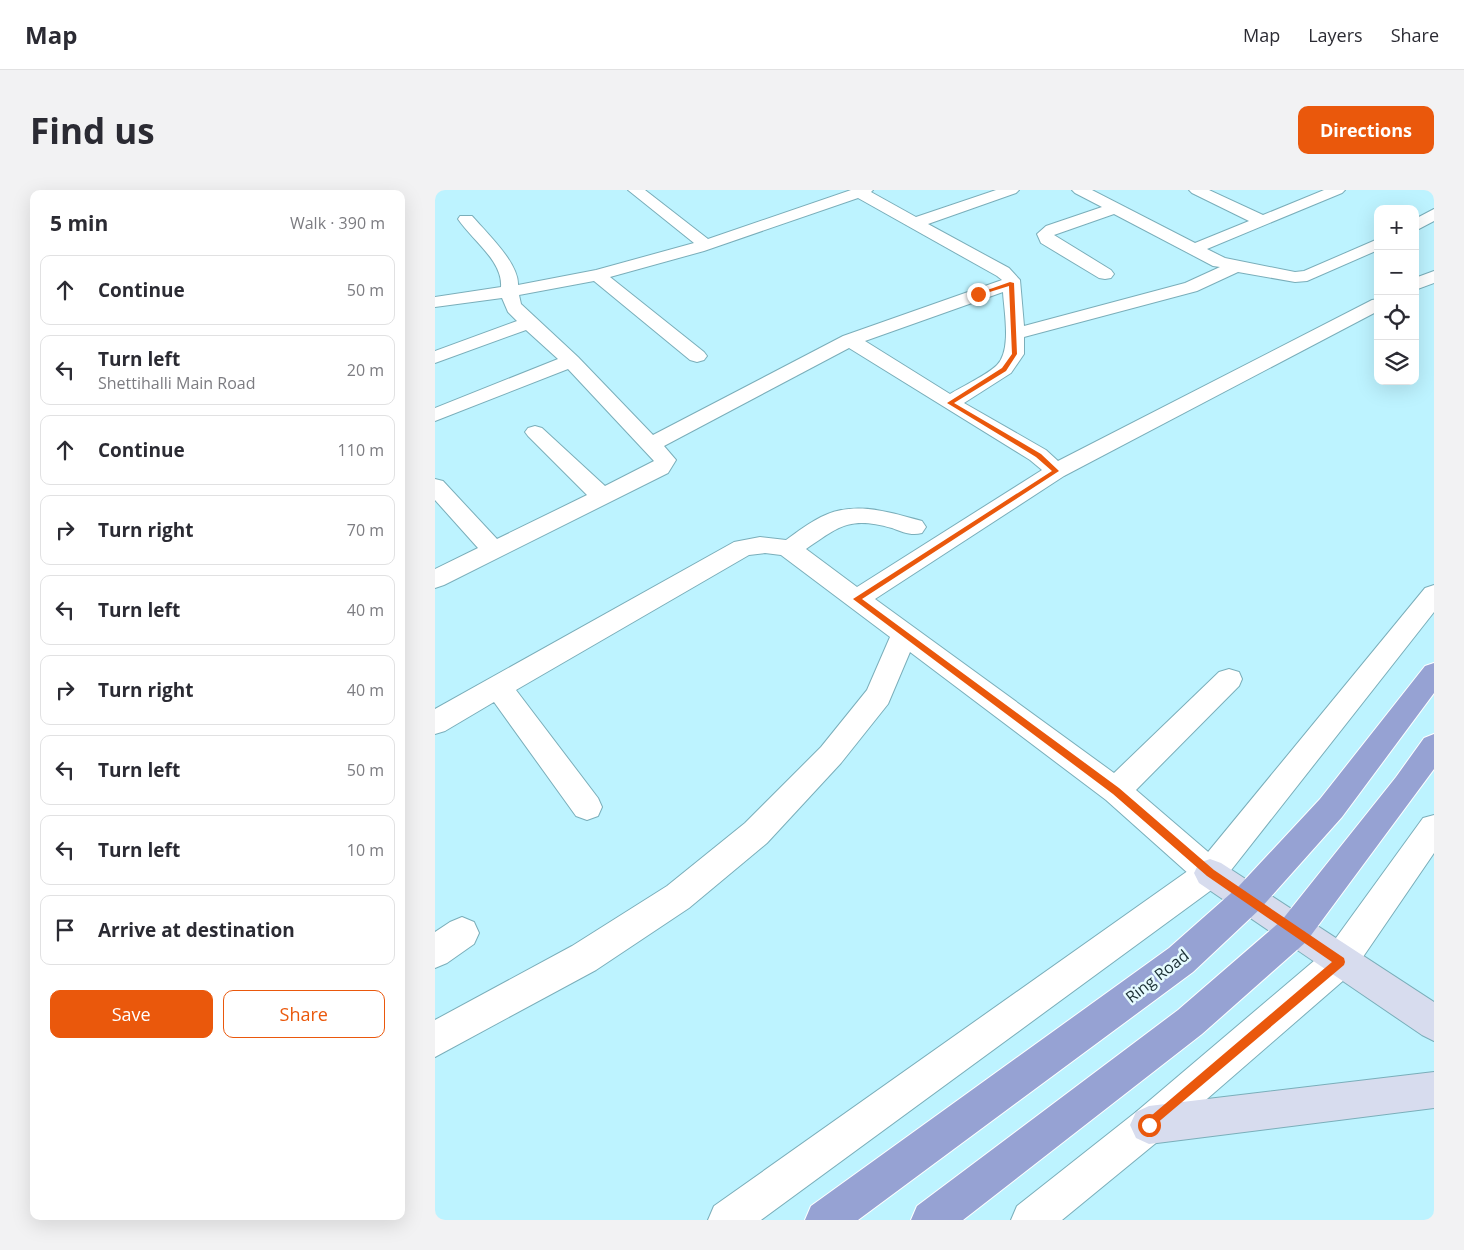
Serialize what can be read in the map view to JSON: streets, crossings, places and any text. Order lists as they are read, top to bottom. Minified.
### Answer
{"streets":{"highway":["Ring Road"]},"page":{"header":"Map","nav":["Map","Layers","Share"],"buttons":["Directions",["Save","Share"]],"title":"Find us","heading":["5 min","Walk · 390 m"],"map_buttons":["+","−"],"list":[["Continue","50 m"],["Turn left","Shettihalli Main Road","20 m"],["Continue","110 m"],["Turn right","70 m"],["Turn left","40 m"],["Turn right","40 m"],["Turn left","50 m"],["Turn left","10 m"],"Arrive at destination"]}}
